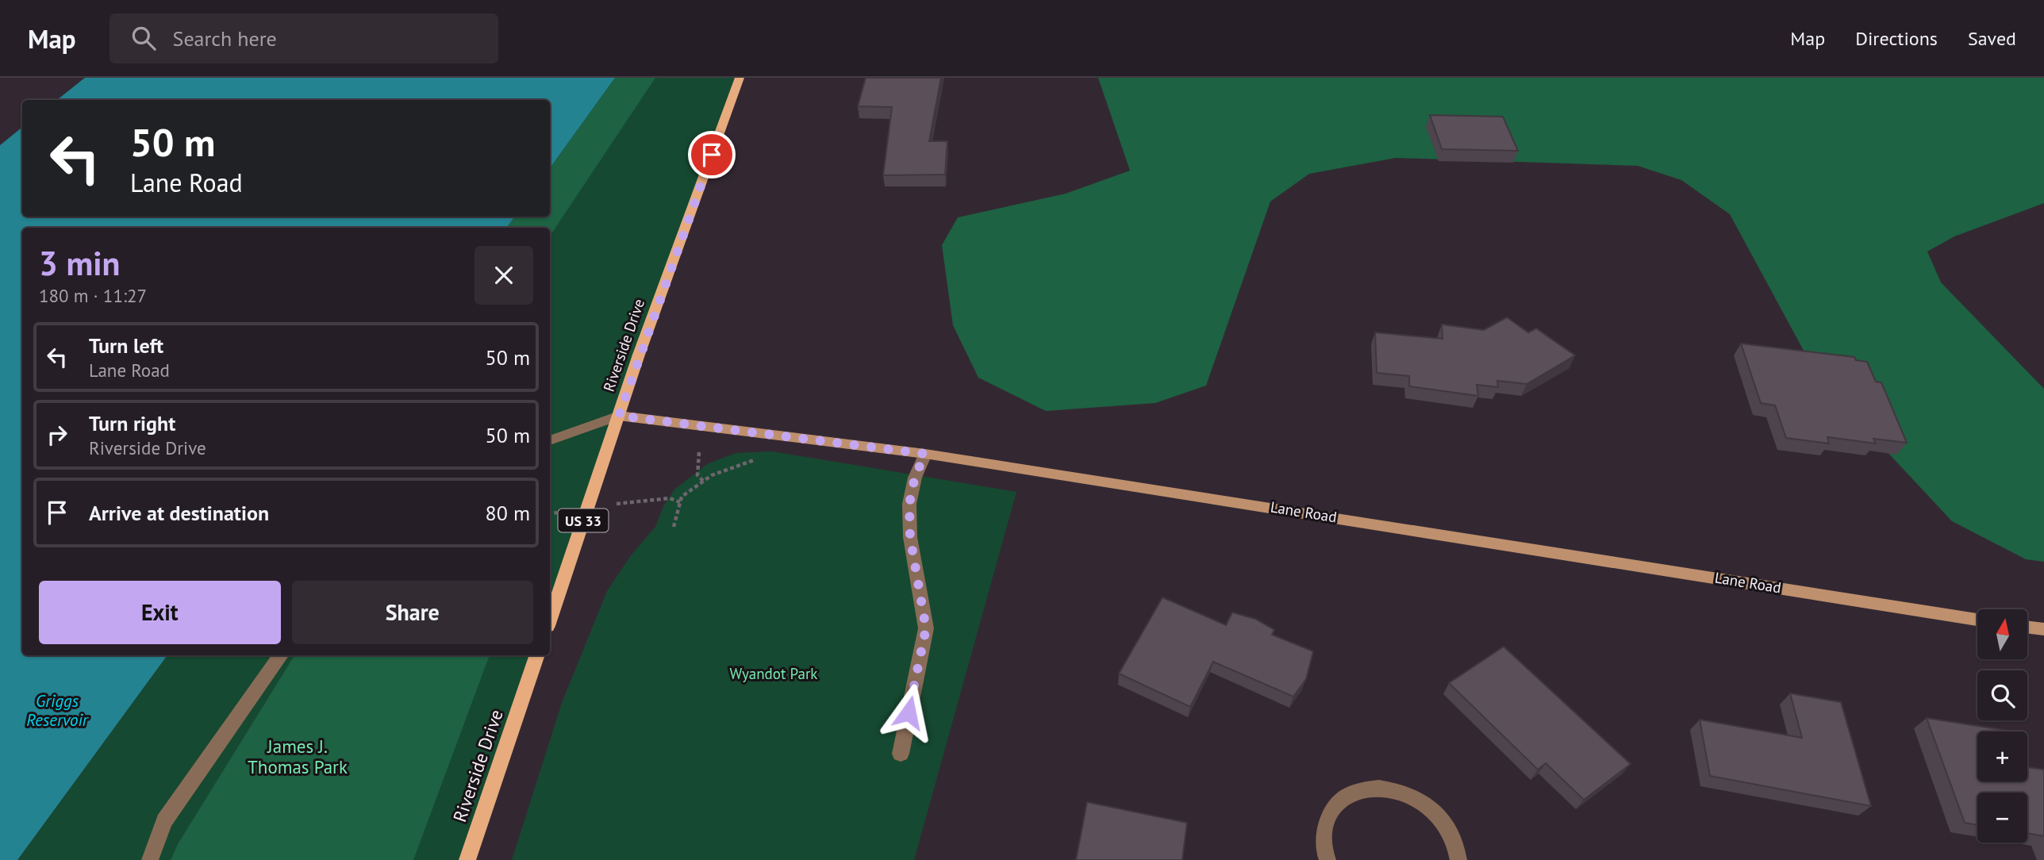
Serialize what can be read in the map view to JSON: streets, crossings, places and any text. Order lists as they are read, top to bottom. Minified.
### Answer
{"streets":{"main road":["Riverside Drive","US 33"],"street":["Lane Road"]},"crossings":[["Riverside Drive","Lane Road"]],"water":["Griggs Reservoir"],"parks":["Wyandot Park","James J. Thomas Park"],"north":"top","page":{"header":"Map","search":"Search here","nav":["Map","Directions","Saved"],"turn":["50 m","Lane Road"],"heading":["3 min","180 m · 11:27"],"list":[{"name":"Turn left","note":"Lane Road","value":"50 m"},{"name":"Turn right","note":"Riverside Drive","value":"50 m"},{"name":"Arrive at destination","value":"80 m"}],"buttons":["Exit","Share"],"map_buttons":["+","−"]}}
